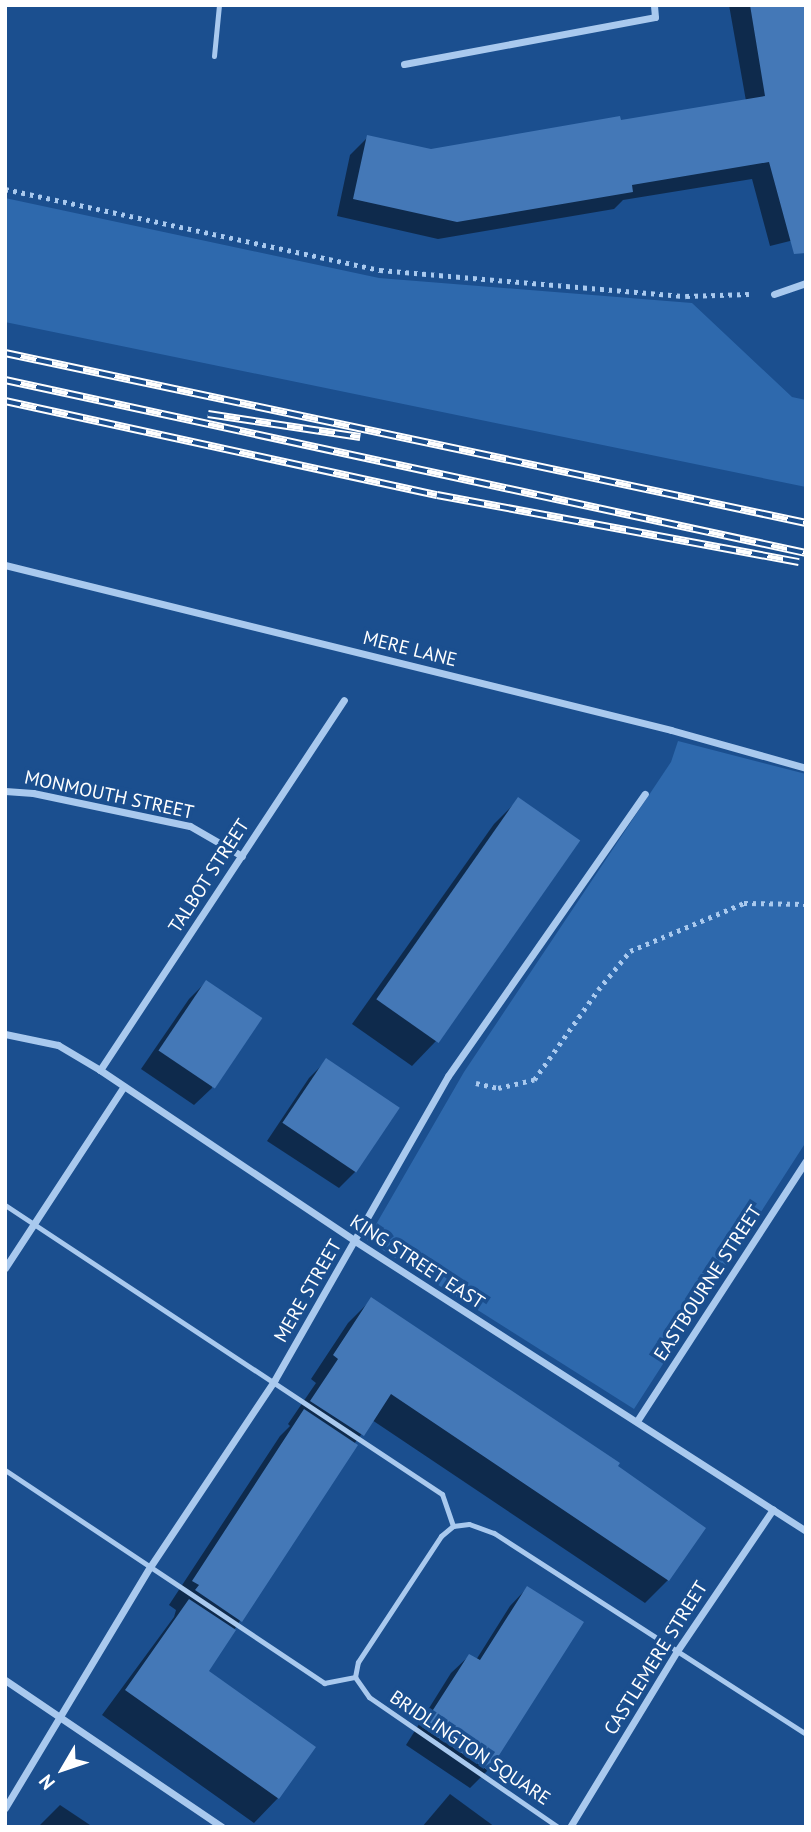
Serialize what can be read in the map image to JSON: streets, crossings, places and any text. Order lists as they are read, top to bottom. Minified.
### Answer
{"streets":{"street":["MERE LANE","MONMOUTH STREET","TALBOT STREET","KING STREET EAST","EASTBOURNE STREET","MERE STREET","CASTLEMERE STREET"],"lane":["BRIDLINGTON SQUARE"]},"crossings":[["MONMOUTH STREET","TALBOT STREET"],["TALBOT STREET","KING STREET EAST"],["KING STREET EAST","EASTBOURNE STREET"],["KING STREET EAST","MERE STREET"],["KING STREET EAST","CASTLEMERE STREET"]],"north":"bottom left"}
